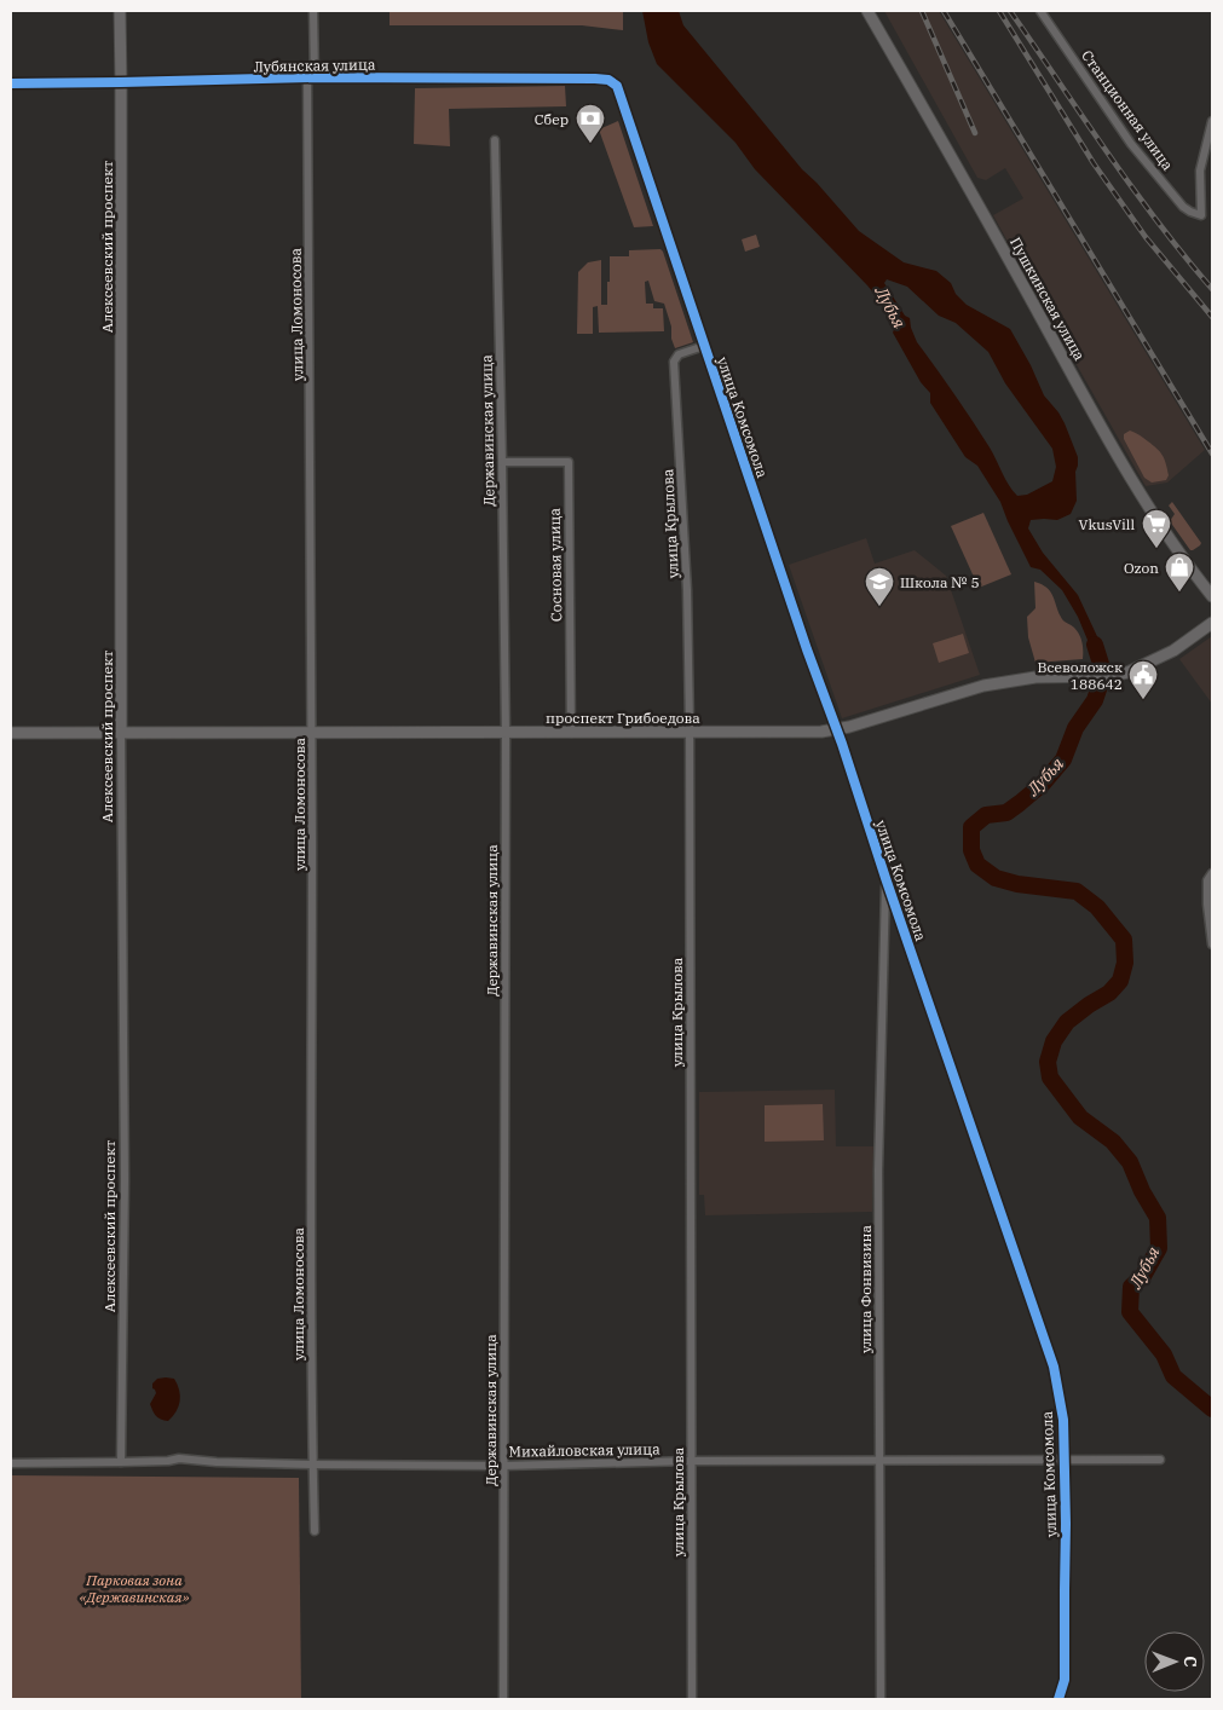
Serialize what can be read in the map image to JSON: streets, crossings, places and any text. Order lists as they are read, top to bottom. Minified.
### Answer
{"streets":{"street":["Лубянская улица","Станционная улица","Алексеевский проспект","Пушкинская улица","улица Ломоносова","улица Комсомола","Державинская улица","улица Крылова","Сосновая улица","проспект Грибоедова","улица Фонвизина","Михайловская улица"]},"crossings":[["Лубянская улица","Алексеевский проспект"],["Лубянская улица","улица Ломоносова"],["Лубянская улица","улица Комсомола"],["Алексеевский проспект","проспект Грибоедова"],["Алексеевский проспект","Михайловская улица"],["улица Ломоносова","проспект Грибоедова"],["улица Ломоносова","Михайловская улица"],["улица Комсомола","улица Крылова"],["улица Комсомола","проспект Грибоедова"],["улица Комсомола","улица Фонвизина"],["улица Комсомола","Михайловская улица"],["Державинская улица","Сосновая улица"],["Державинская улица","проспект Грибоедова"],["Державинская улица","Михайловская улица"],["улица Крылова","проспект Грибоедова"],["улица Крылова","Михайловская улица"],["Сосновая улица","проспект Грибоедова"],["улица Фонвизина","Михайловская улица"]],"water":["Лубья"],"parks":["Парковая зона «Державинская»"],"places":{"bank":["Сбер"],"supermarket":["VkusVill"],"shop":["Ozon"],"school or university":["Школа № 5"],"public building":["Всеволожск 188642"]},"north":"right"}
